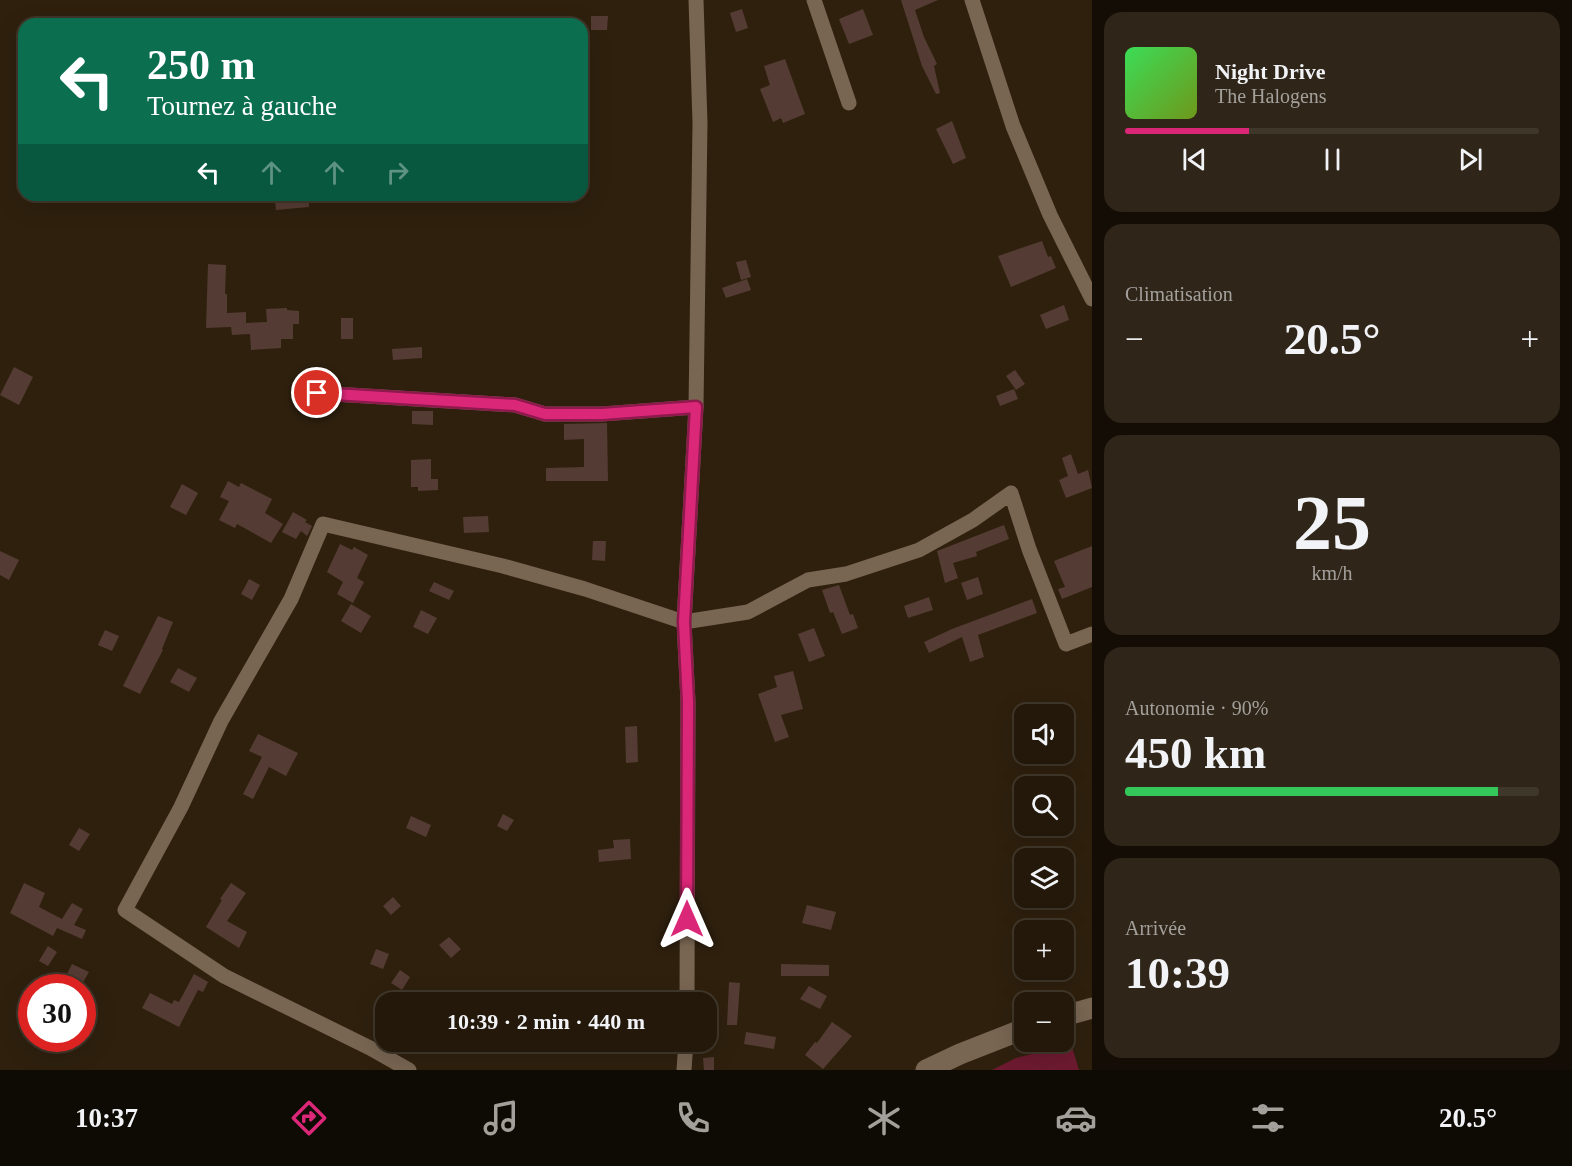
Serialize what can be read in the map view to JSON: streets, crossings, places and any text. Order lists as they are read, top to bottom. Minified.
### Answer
{"page":{"turn":["250 m","Tournez à gauche"],"song":["Night Drive","The Halogens"],"tile":["Climatisation",["25","km/h"],["Autonomie · 90%","450 km"],["Arrivée","10:39"]],"heat":["−","20.5°","+"],"map_buttons":["+","−"],"limit":"30","trip":"10:39 · 2 min · 440 m","tabs":["10:37","20.5°"]}}
